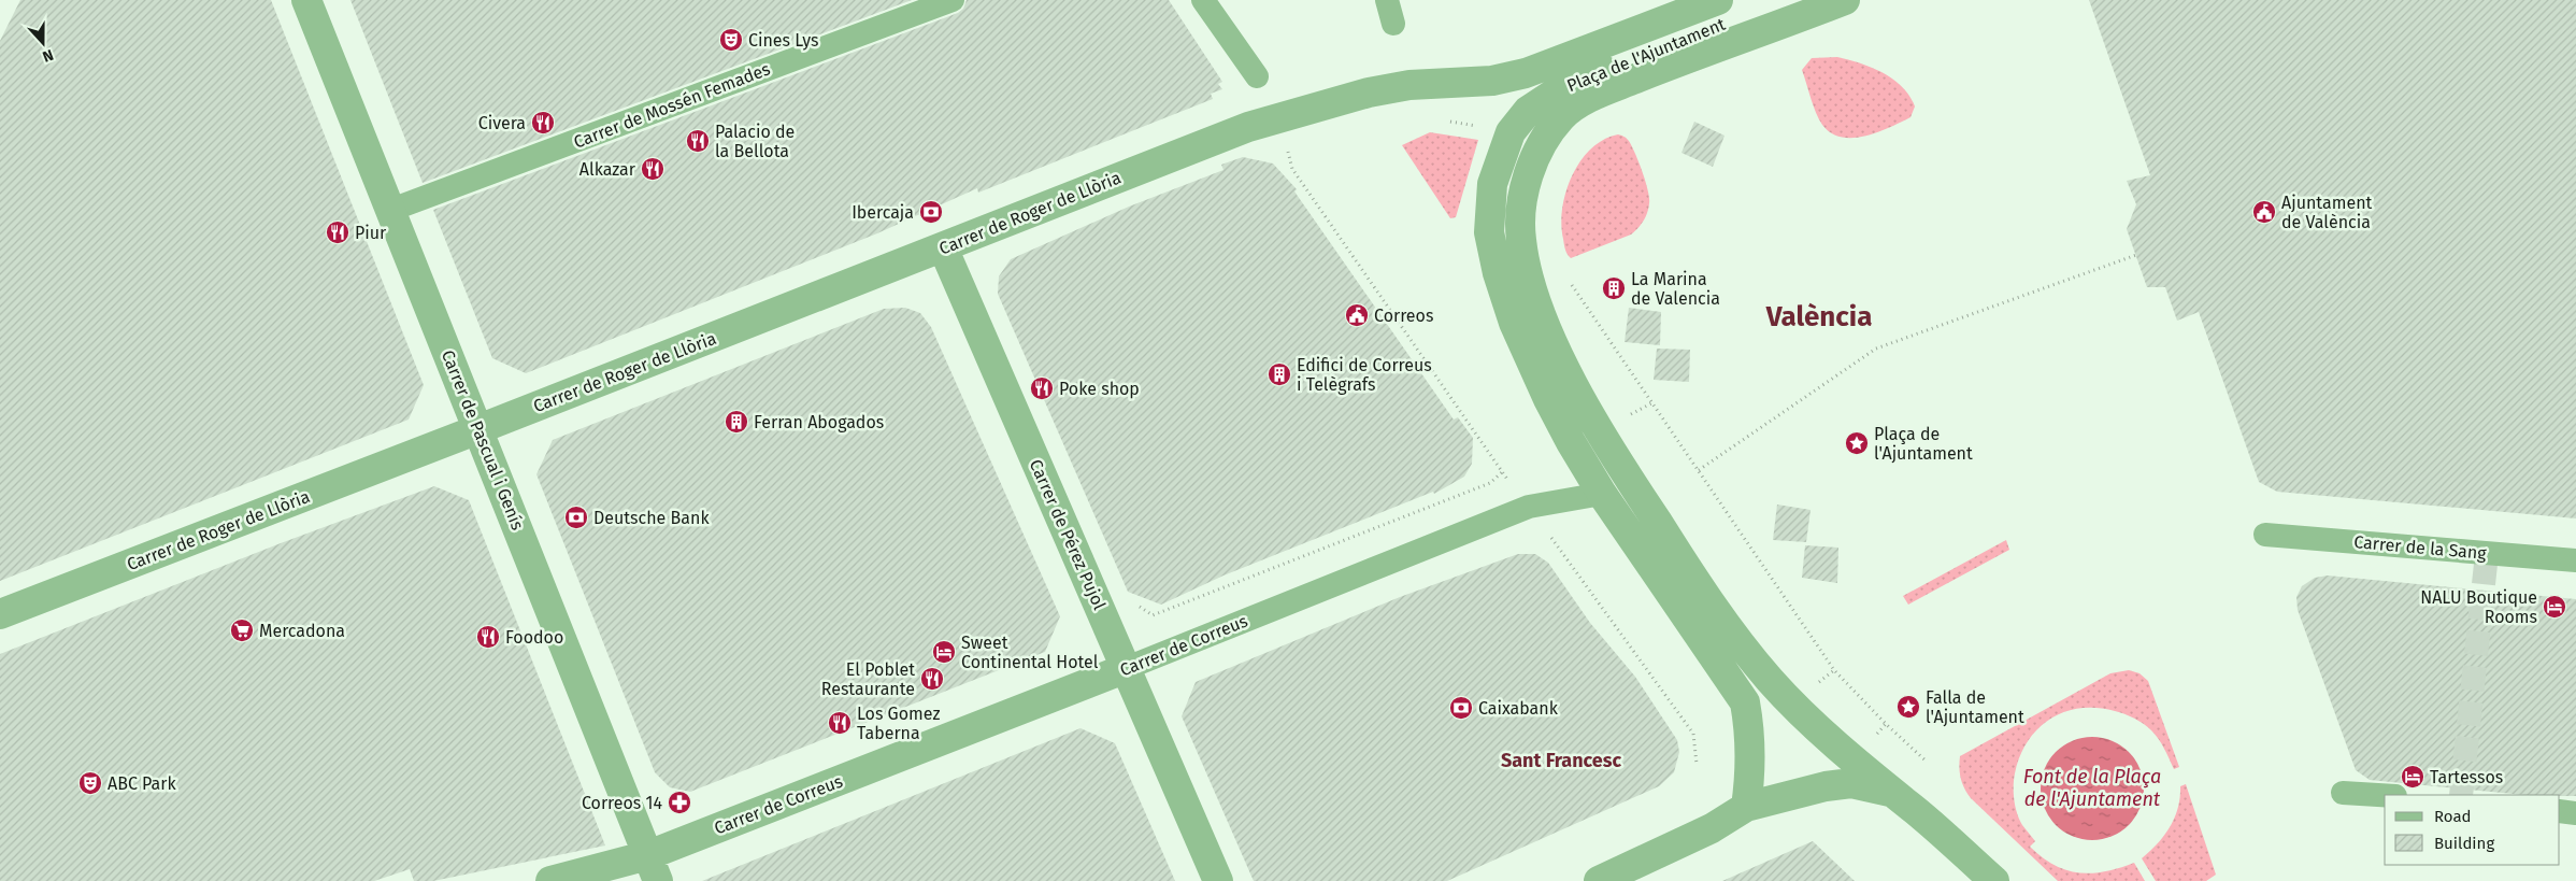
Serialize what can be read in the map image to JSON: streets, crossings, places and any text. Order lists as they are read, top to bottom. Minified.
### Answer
{"streets":{"street":["Plaça de l'Ajuntament","Carrer de Mossén Femades","Carrer de Roger de Llòria","Carrer de Pascual i Genís","Carrer de Pérez Pujol","Carrer de la Sang","Carrer de Correus"]},"crossings":[["Plaça de l'Ajuntament","Carrer de Roger de Llòria"],["Plaça de l'Ajuntament","Carrer de Correus"],["Carrer de Mossén Femades","Carrer de Pascual i Genís"],["Carrer de Roger de Llòria","Carrer de Pascual i Genís"],["Carrer de Roger de Llòria","Carrer de Pérez Pujol"],["Carrer de Pascual i Genís","Carrer de Correus"],["Carrer de Pérez Pujol","Carrer de Correus"]],"districts":["València","Sant Francesc"],"water":["Font de la Plaça de l'Ajuntament"],"places":{"theatre":["Cines Lys","ABC Park"],"restaurant":["Civera","Palacio de la Bellota","Alkazar","Piur","Poke shop","Foodoo","El Poblet Restaurante","Los Gomez Taberna"],"bank":["Ibercaja","Deutsche Bank","Caixabank"],"public building":["Ajuntament de València","Correos"],"building":["La Marina de Valencia","Edifici de Correus i Telègrafs","Ferran Abogados"],"place":["Plaça de l'Ajuntament","Falla de l'Ajuntament"],"hotel":["NALU Boutique Rooms","Sweet Continental Hotel","Tartessos"],"supermarket":["Mercadona"],"pharmacy":["Correos 14"]},"legend":["Road","Building"],"north":"bottom"}
